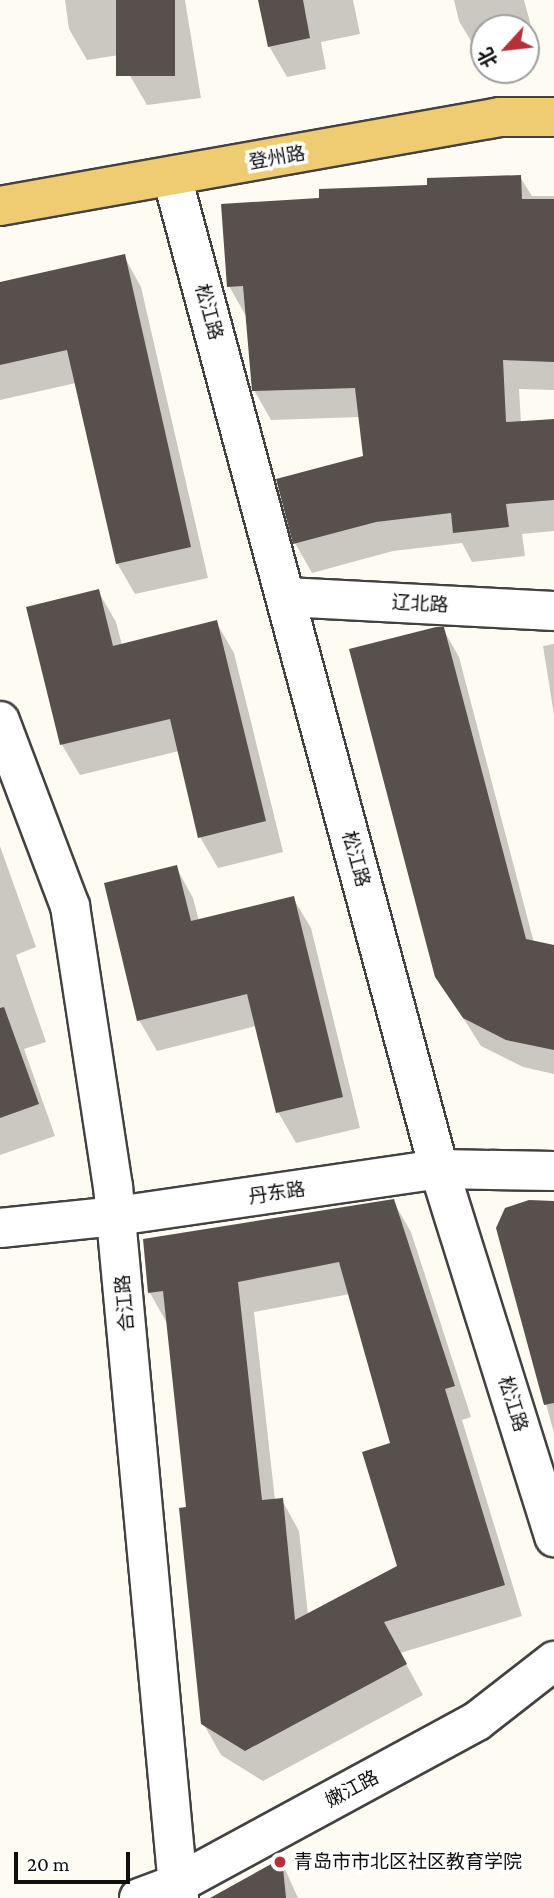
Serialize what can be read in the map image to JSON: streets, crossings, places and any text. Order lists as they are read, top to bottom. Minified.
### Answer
{"streets":{"main road":["登州路"],"street":["松江路","辽北路","丹东路","合江路","嫩江路"]},"crossings":[["登州路","松江路"],["松江路","辽北路"],["松江路","丹东路"],["丹东路","合江路"],["合江路","嫩江路"]],"places":["青岛市市北区社区教育学院"],"scale_bar":"20 m","north":"bottom left"}
